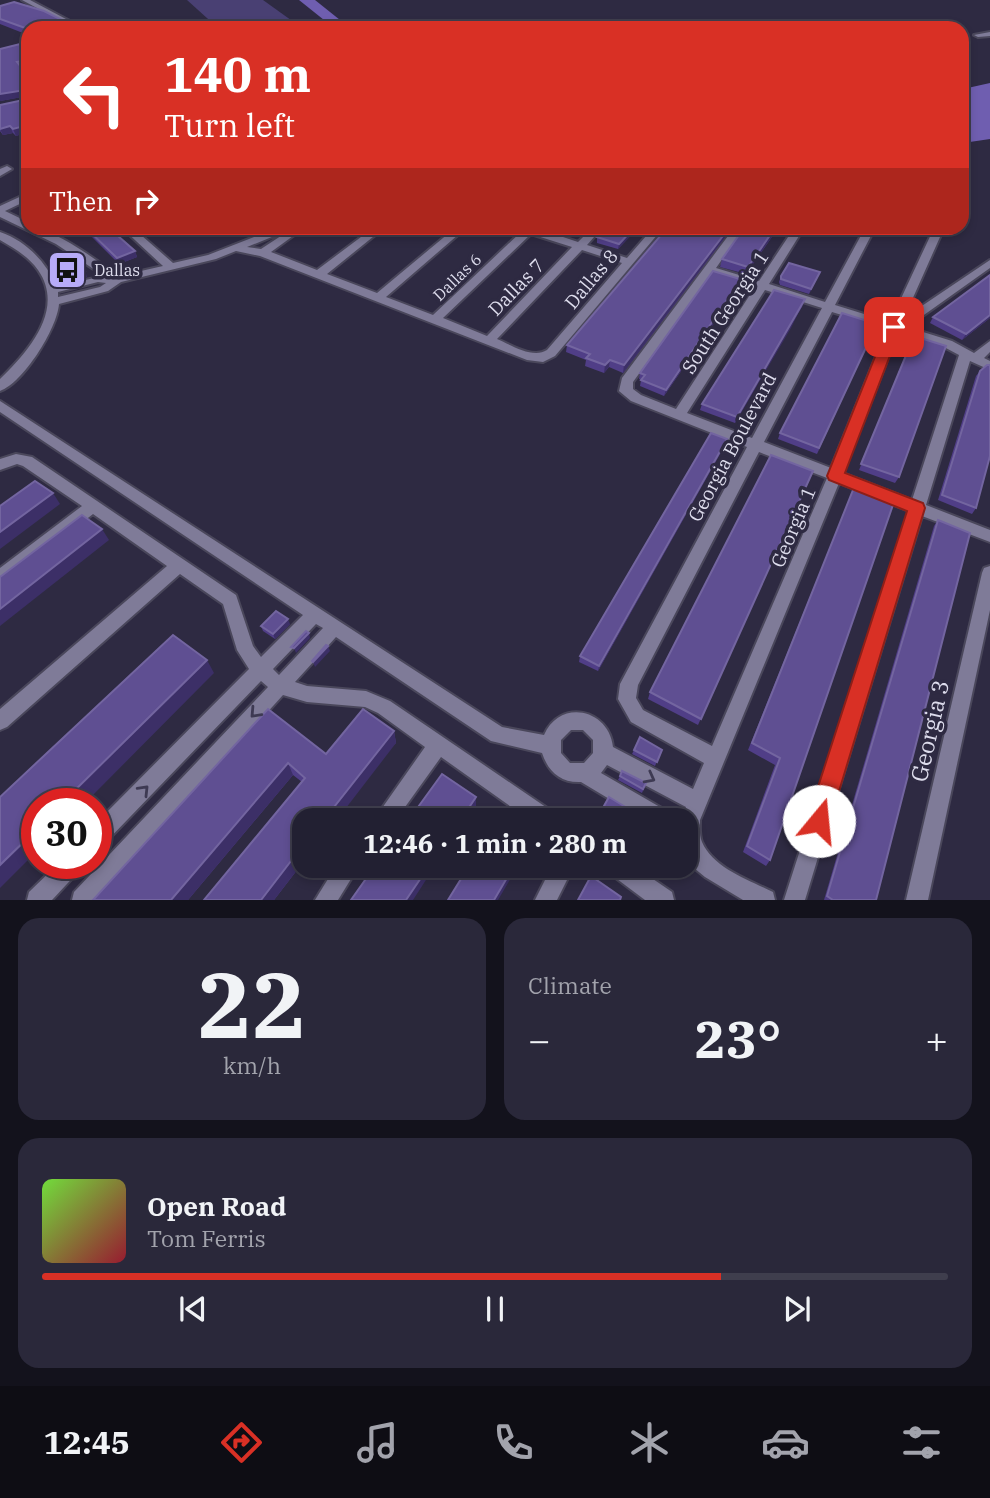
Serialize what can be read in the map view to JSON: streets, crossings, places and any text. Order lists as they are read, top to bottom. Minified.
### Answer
{"streets":{"street":["Dallas 6","Dallas 8","Dallas 7","South Georgia 1","Georgia Boulevard","Georgia 1","Georgia 3"]},"crossings":[["Dallas 8","Dallas 7"],["Georgia Boulevard","Georgia 1"]],"places":{"bus stop":["Dallas"]},"page":{"turn":["140 m","Turn left"],"then":"Then","limit":"30","trip":"12:46 · 1 min · 280 m","tile":[["22","km/h"],"Climate"],"heat":["−","23°","+"],"song":["Open Road","Tom Ferris"],"tabs":"12:45"}}
